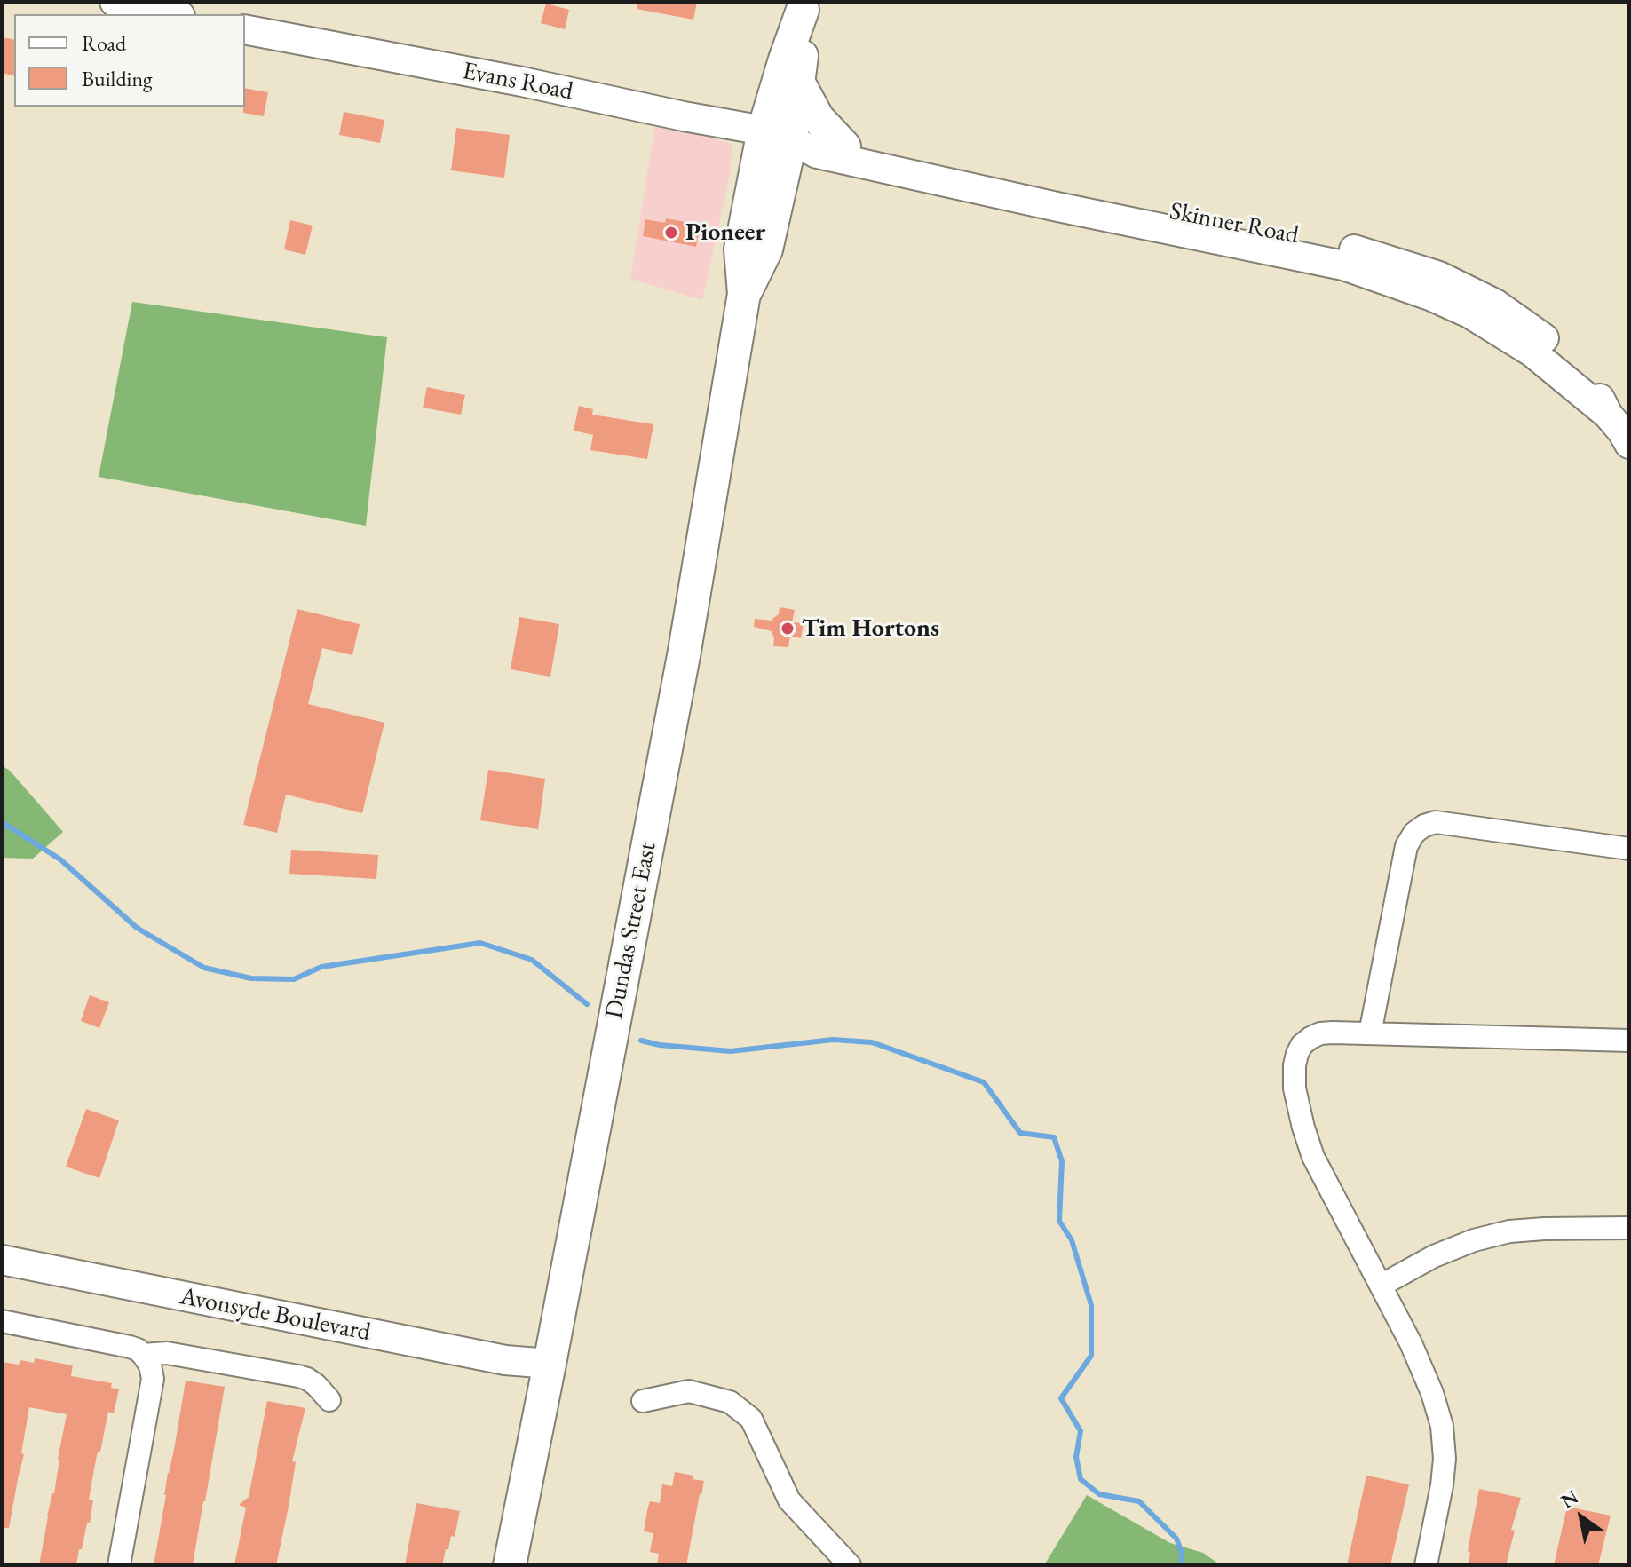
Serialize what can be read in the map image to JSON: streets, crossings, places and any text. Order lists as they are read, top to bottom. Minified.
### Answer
{"streets":{"main road":["Dundas Street East"],"street":["Evans Road","Skinner Road","Avonsyde Boulevard"]},"crossings":[["Evans Road","Skinner Road"],["Evans Road","Dundas Street East"],["Skinner Road","Dundas Street East"],["Dundas Street East","Avonsyde Boulevard"]],"places":["Pioneer","Tim Hortons"],"legend":["Road","Building"],"north":"top left"}
